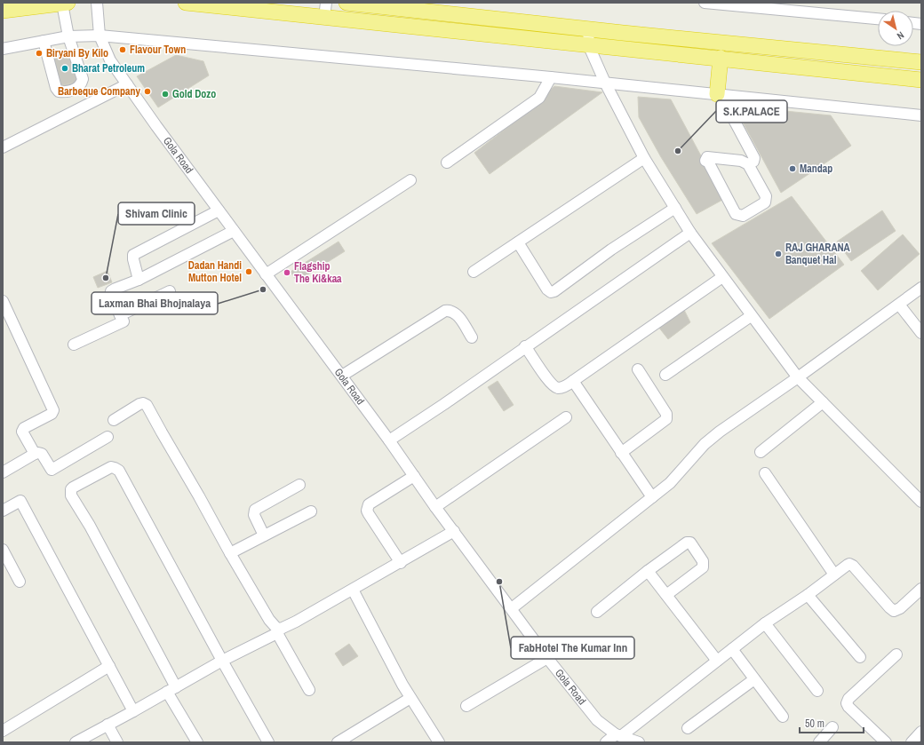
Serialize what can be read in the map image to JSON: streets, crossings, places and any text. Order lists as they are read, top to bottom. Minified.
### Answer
{"streets":{"street":["Gola Road"]},"places":["Flavour Town","Biryani By Kilo","Bharat Petroleum","Barbeque Company","Gold Dozo","S.K.PALACE","Mandap","RAJ GHARANA Banquet Hal","Dadan Handi Mutton Hotel","Flagship The Ki&kaa","Shivam Clinic","Laxman Bhai Bhojnalaya","FabHotel The Kumar Inn"],"scale_bar":"50 m","north":"bottom right"}
